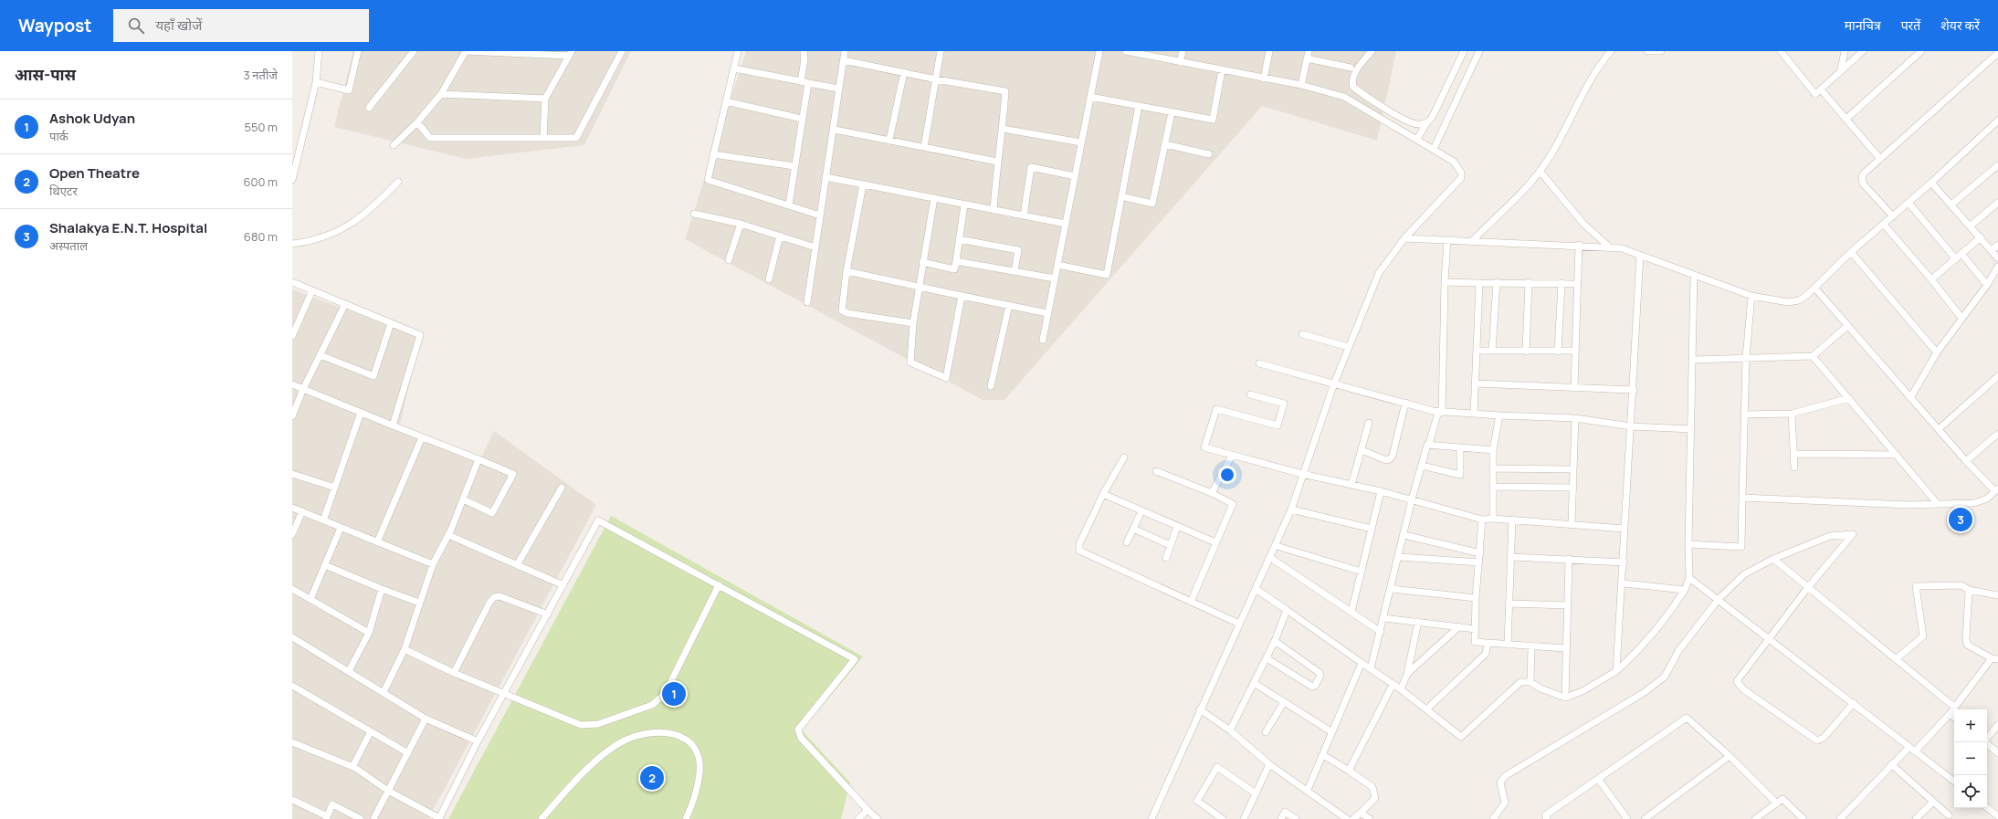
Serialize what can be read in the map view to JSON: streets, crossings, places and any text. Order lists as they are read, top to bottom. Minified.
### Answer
{"page":{"header":"Waypost","search":"यहाँ खोजें","nav":["मानचित्र","परतें","शेयर करें"],"heading":["आस-पास","3 नतीजे"],"list":[{"mark":"1","name":"Ashok Udyan","note":"पार्क","value":"550 m"},{"mark":"2","name":"Open Theatre","note":"थिएटर","value":"600 m"},{"mark":"3","name":"Shalakya E.N.T. Hospital","note":"अस्पताल","value":"680 m"}],"pins":["3","1","2"],"map_buttons":["+","−"]}}
